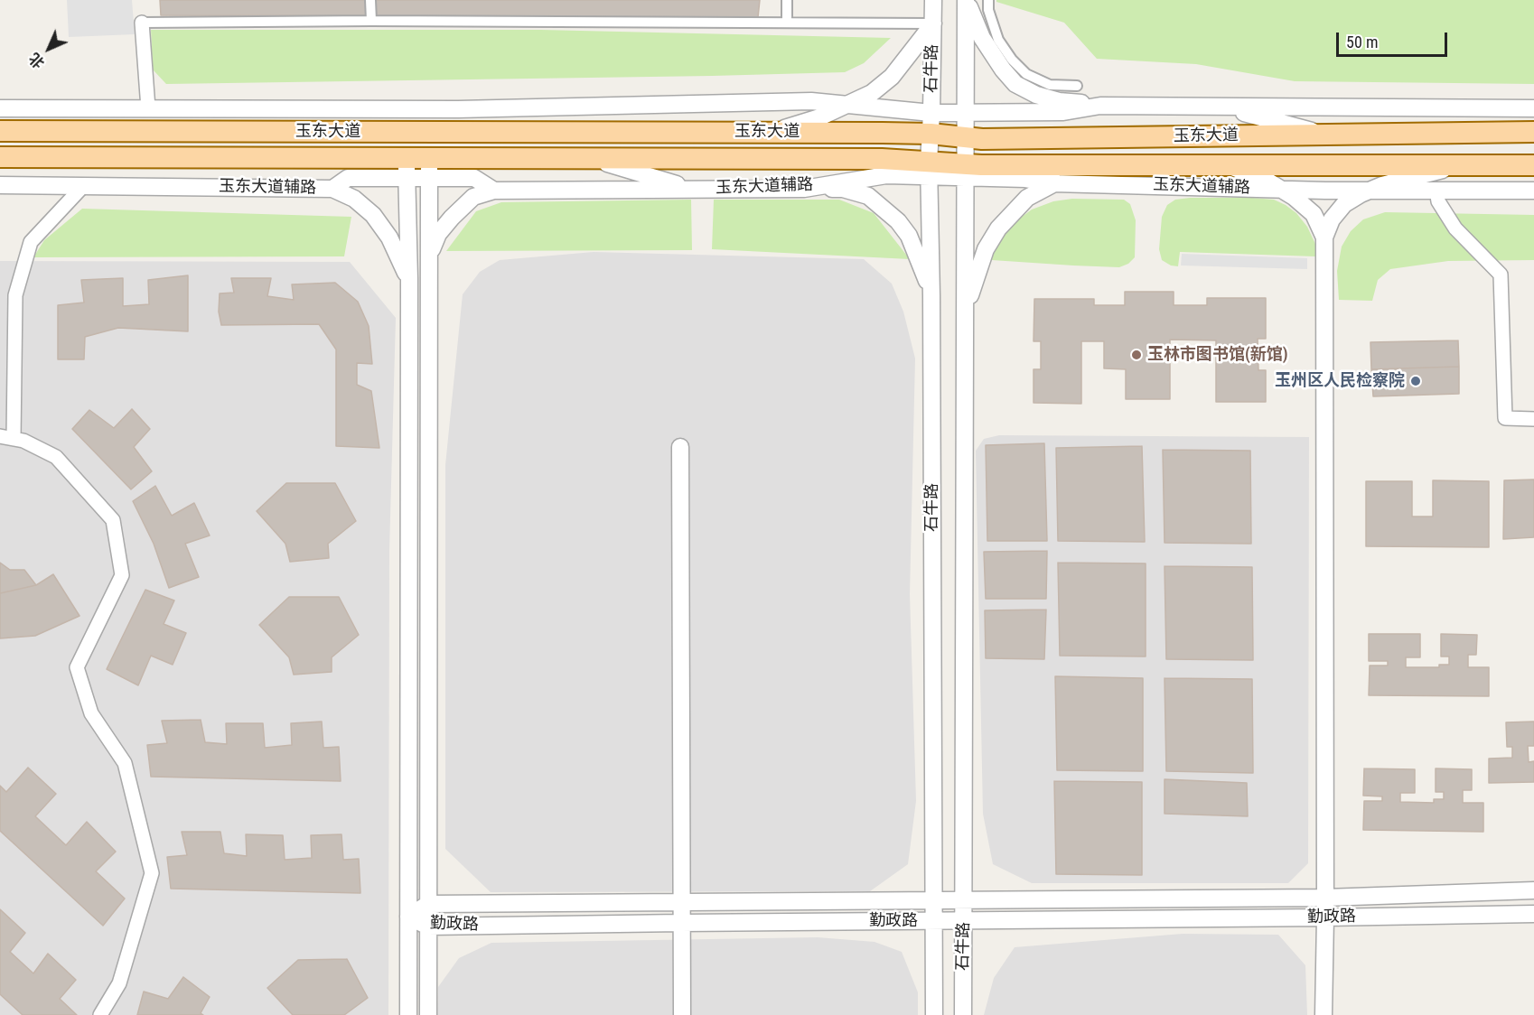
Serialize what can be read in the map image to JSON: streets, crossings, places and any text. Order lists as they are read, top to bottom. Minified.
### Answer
{"streets":{"main road":["玉东大道"],"street":["石牛路","玉东大道辅路","勤政路"]},"crossings":[["石牛路","玉东大道"],["石牛路","玉东大道辅路"],["石牛路","勤政路"],["玉东大道","玉东大道辅路"]],"places":["玉林市图书馆(新馆)","玉州区人民检察院"],"scale_bar":"50 m","north":"bottom left"}
